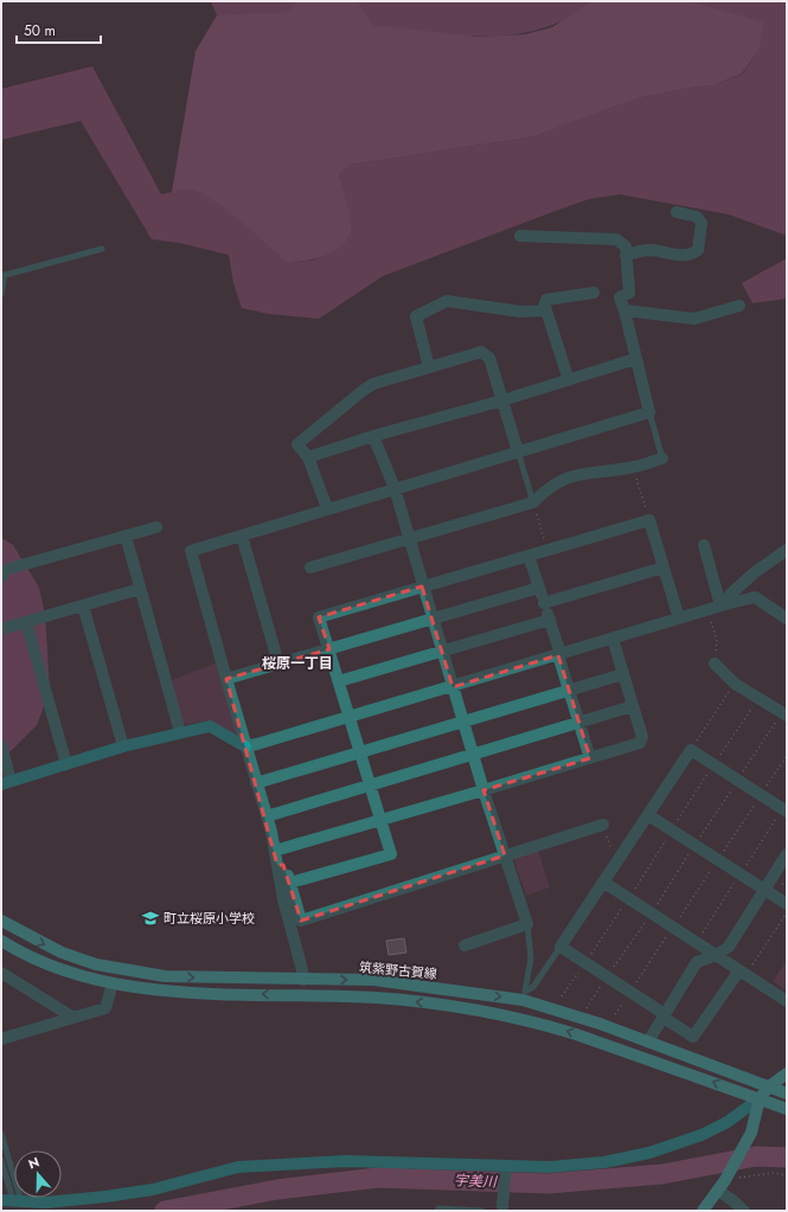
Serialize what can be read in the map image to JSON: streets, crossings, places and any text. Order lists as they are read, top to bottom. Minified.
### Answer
{"streets":{"main road":["筑紫野古賀線"]},"districts":["桜原一丁目"],"water":["宇美川"],"places":{"school or university":["町立桜原小学校"]},"scale_bar":"50 m","north":"top"}
